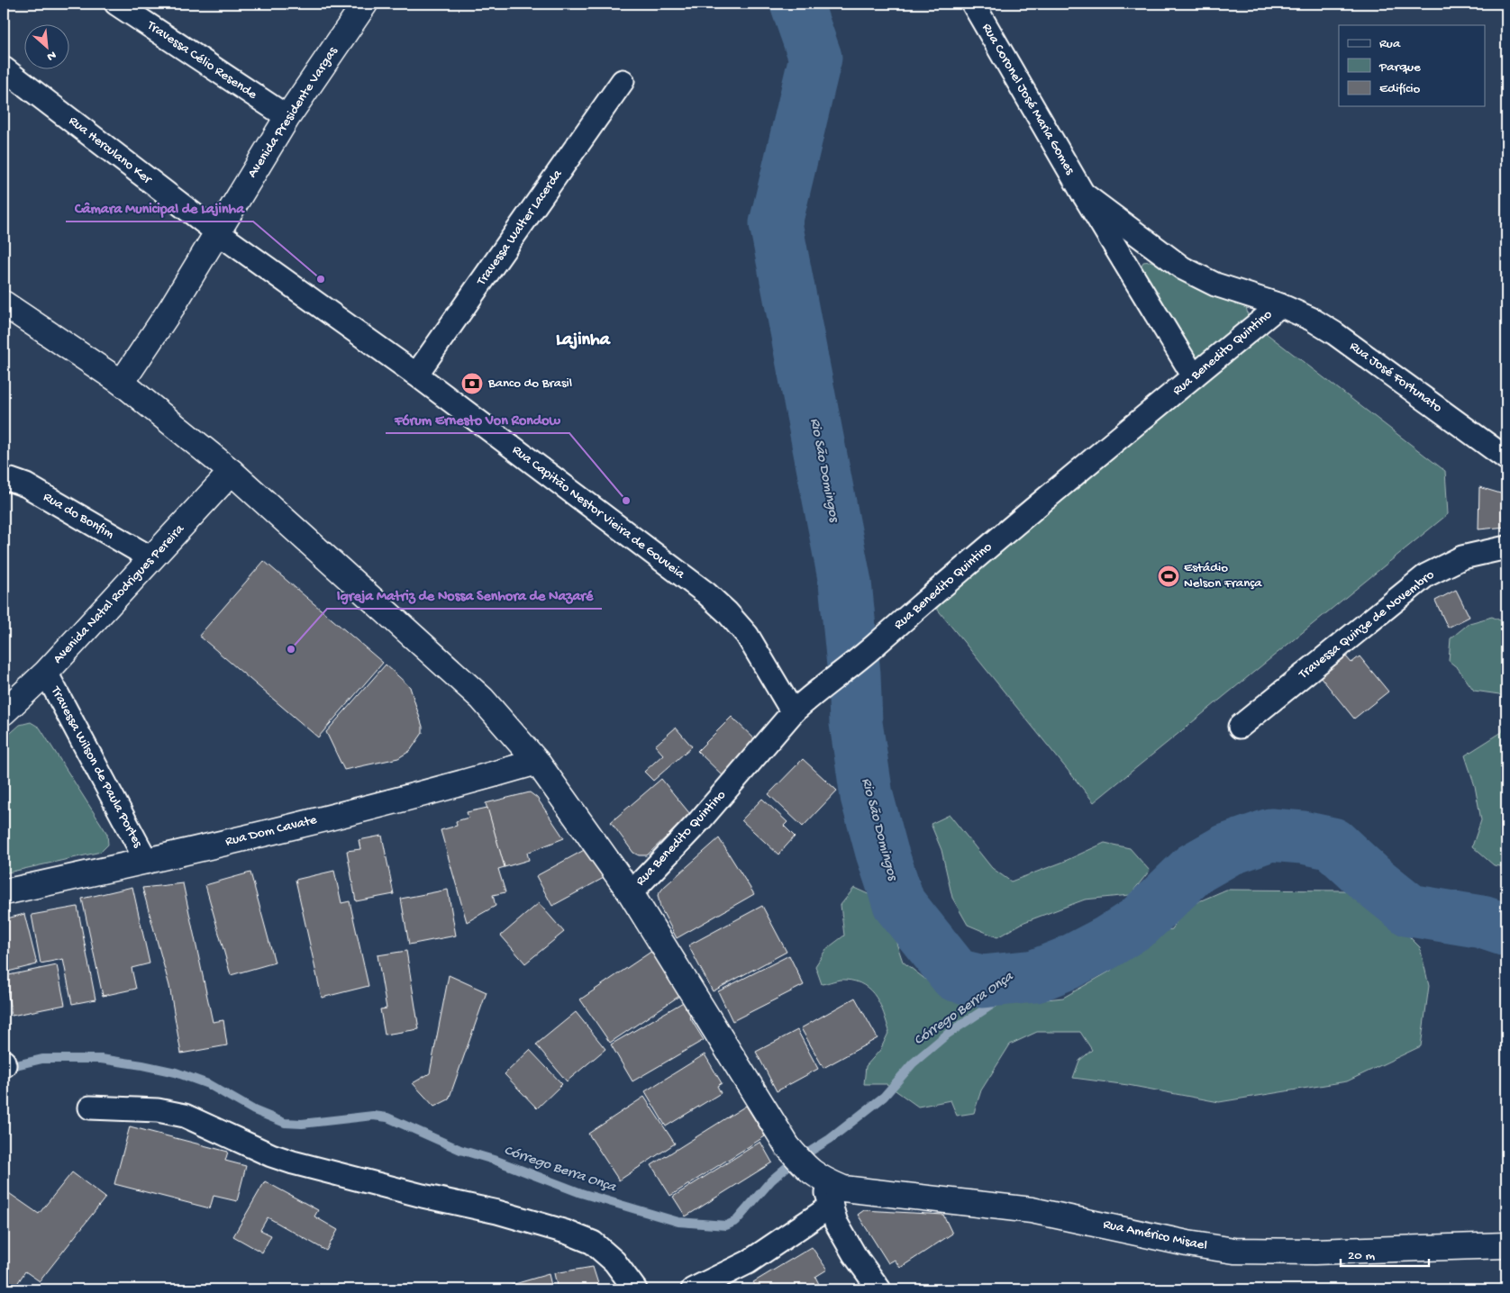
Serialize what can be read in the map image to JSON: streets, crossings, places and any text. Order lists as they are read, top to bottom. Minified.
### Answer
{"streets":{"main road":["Avenida Presidente Vargas","Avenida Natal Rodrigues Pereira","Rua Dom Cavate","Rua Américo Misael"],"street":["Travessa Célio Resende","Rua Coronel José Maria Gomes","Rua Herculano Ker","Travessa Walter Lacerda","Rua Benedito Quintino","Rua José Fortunato","Rua Capitão Nestor Vieira de Gouveia","Rua do Bonfim","Travessa Quinze de Novembro","Travessa Wilson de Paula Portes"]},"crossings":[["Travessa Célio Resende","Avenida Presidente Vargas"],["Rua Coronel José Maria Gomes","Rua Benedito Quintino"],["Rua Coronel José Maria Gomes","Rua José Fortunato"],["Avenida Presidente Vargas","Rua Herculano Ker"],["Avenida Presidente Vargas","Rua Capitão Nestor Vieira de Gouveia"],["Rua Herculano Ker","Rua Capitão Nestor Vieira de Gouveia"],["Travessa Walter Lacerda","Rua Capitão Nestor Vieira de Gouveia"],["Rua Benedito Quintino","Rua José Fortunato"],["Rua Benedito Quintino","Rua Capitão Nestor Vieira de Gouveia"],["Rua do Bonfim","Avenida Natal Rodrigues Pereira"],["Avenida Natal Rodrigues Pereira","Travessa Wilson de Paula Portes"],["Travessa Wilson de Paula Portes","Rua Dom Cavate"]],"districts":["Lajinha"],"water":["Rio São Domingos","Córrego Berra Onça"],"places":{"other":["Câmara Municipal de Lajinha","Fórum Ernesto Von Rondow","Igreja Matriz de Nossa Senhora de Nazaré"],"bank":["Banco do Brasil"],"sports":["Estádio Nelson França"]},"legend":["Rua","Parque","Edifício"],"scale_bar":"20 m","north":"bottom right"}
